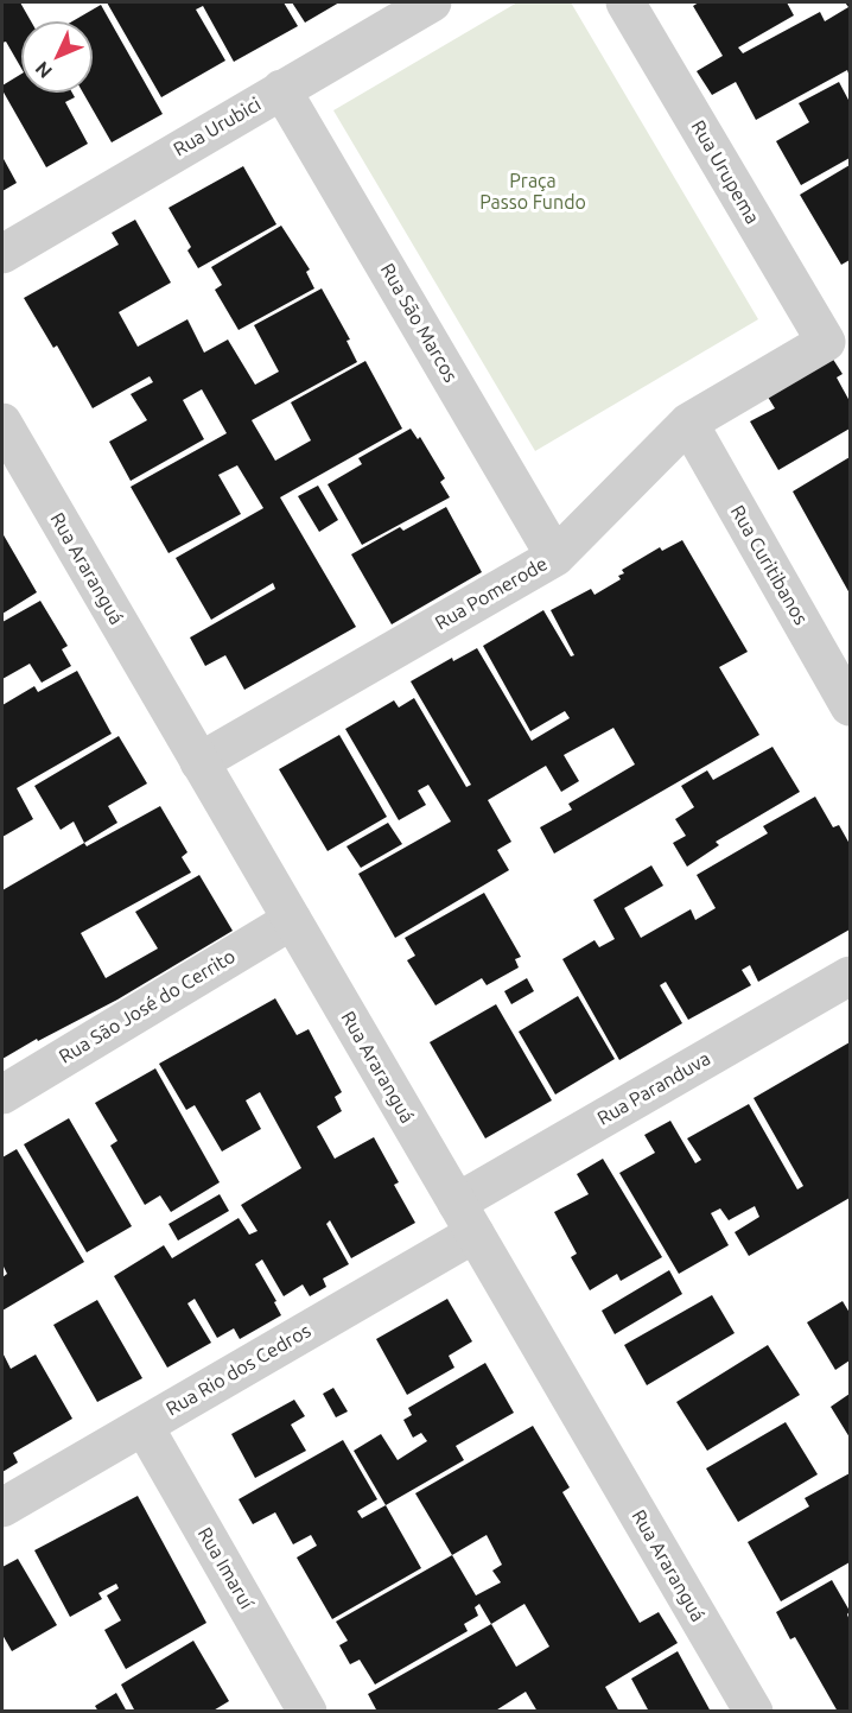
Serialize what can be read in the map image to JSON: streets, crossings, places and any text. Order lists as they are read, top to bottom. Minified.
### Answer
{"streets":{"street":["Rua Urubici","Rua Urupema","Rua São Marcos","Rua Curitibanos","Rua Araranguá","Rua Pomerode","Rua São José do Cerrito","Rua Paranduva","Rua Rio dos Cedros","Rua Imaruí"]},"crossings":[["Rua Urubici","Rua São Marcos"],["Rua Urupema","Rua Pomerode"],["Rua São Marcos","Rua Pomerode"],["Rua Curitibanos","Rua Pomerode"],["Rua Araranguá","Rua Pomerode"],["Rua Araranguá","Rua São José do Cerrito"],["Rua Araranguá","Rua Paranduva"],["Rua Araranguá","Rua Rio dos Cedros"],["Rua Paranduva","Rua Rio dos Cedros"],["Rua Rio dos Cedros","Rua Imaruí"]],"parks":["Praça Passo Fundo"],"north":"bottom left"}
